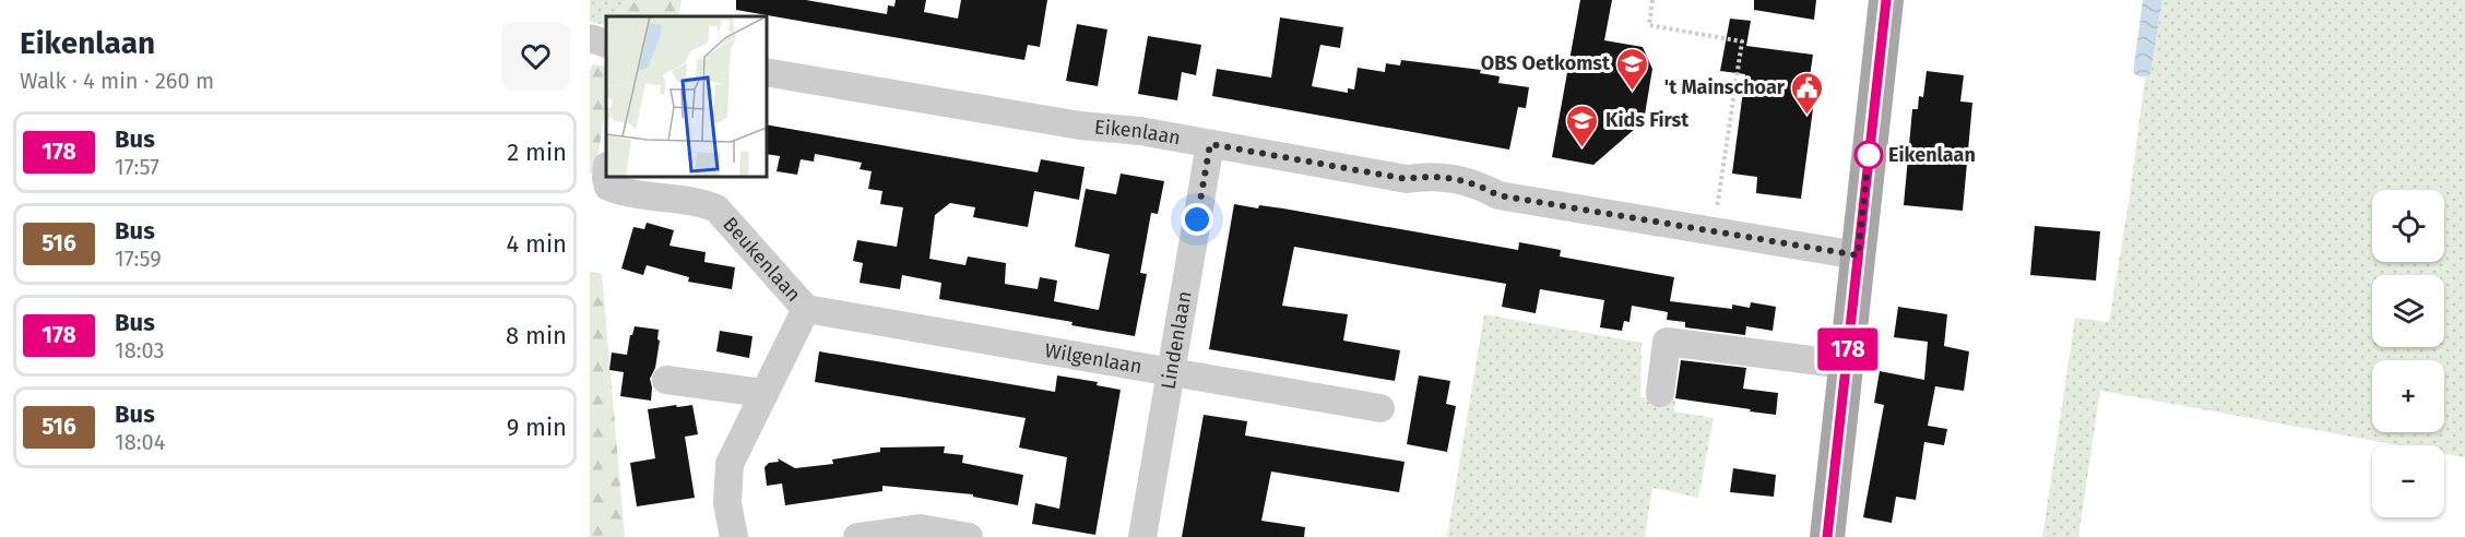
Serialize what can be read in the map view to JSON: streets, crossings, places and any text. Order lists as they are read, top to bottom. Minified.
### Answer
{"streets":{"street":["Eikenlaan","Beukenlaan","Lindenlaan","Wilgenlaan"]},"crossings":[["Eikenlaan","Lindenlaan"],["Beukenlaan","Wilgenlaan"],["Lindenlaan","Wilgenlaan"]],"places":{"school or university":["OBS Oetkomst","Kids First"],"public building":["'t Mainschoar"],"other":["Eikenlaan"]},"lines":["bus line 178"],"page":{"heading":["Eikenlaan","Walk · 4 min · 260 m"],"on_map":"178","list":[{"mark":"178","name":"Bus","note":"17:57","value":"2 min"},{"mark":"516","name":"Bus","note":"17:59","value":"4 min"},{"mark":"178","name":"Bus","note":"18:03","value":"8 min"},{"mark":"516","name":"Bus","note":"18:04","value":"9 min"}],"map_buttons":["+","−"]}}
